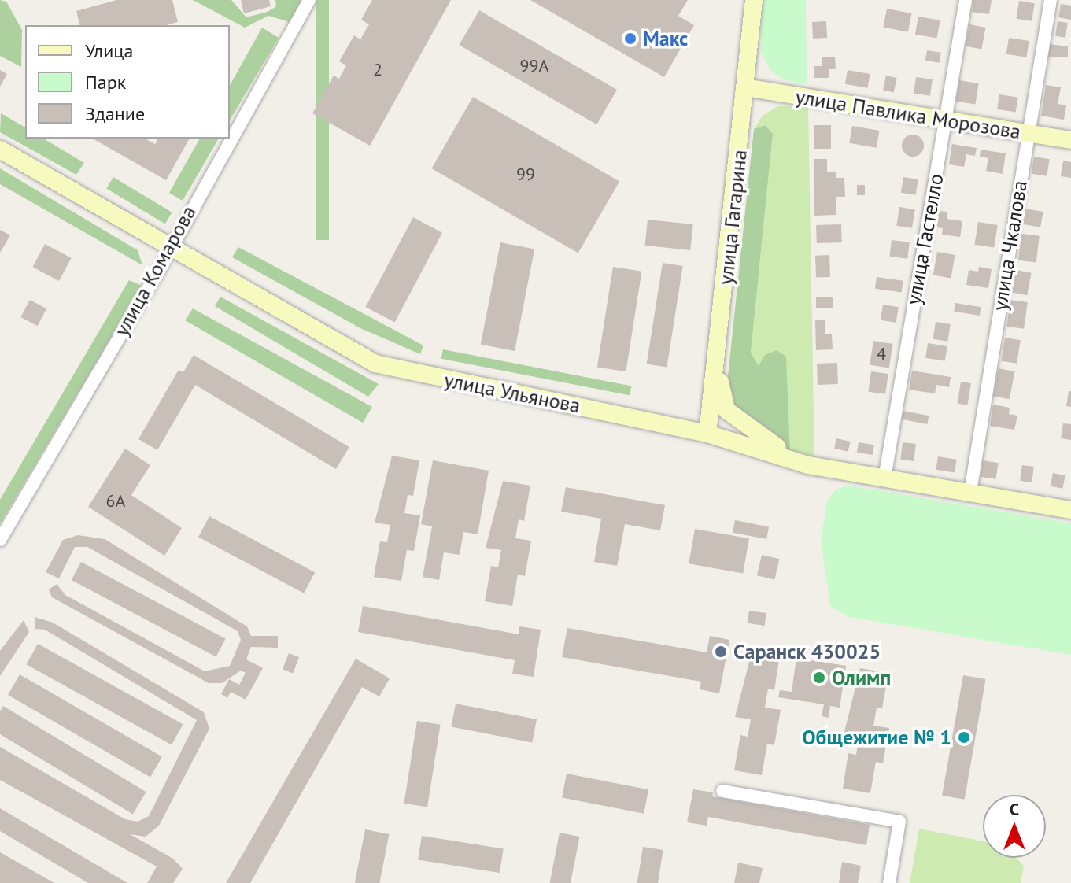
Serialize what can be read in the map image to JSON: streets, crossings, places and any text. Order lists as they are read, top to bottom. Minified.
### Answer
{"streets":{"main road":["улица Павлика Морозова","улица Гагарина","улица Ульянова"],"street":["улица Гастелло","улица Чкалова","улица Комарова"]},"crossings":[["улица Павлика Морозова","улица Гагарина"],["улица Павлика Морозова","улица Гастелло"],["улица Павлика Морозова","улица Чкалова"],["улица Гагарина","улица Ульянова"],["улица Гастелло","улица Ульянова"],["улица Чкалова","улица Ульянова"],["улица Комарова","улица Ульянова"]],"places":["Макс","Саранск 430025","Олимп","Общежитие № 1"],"house_numbers":["99А","2","99","4","6А"],"legend":["Улица","Парк","Здание"],"north":"top"}
